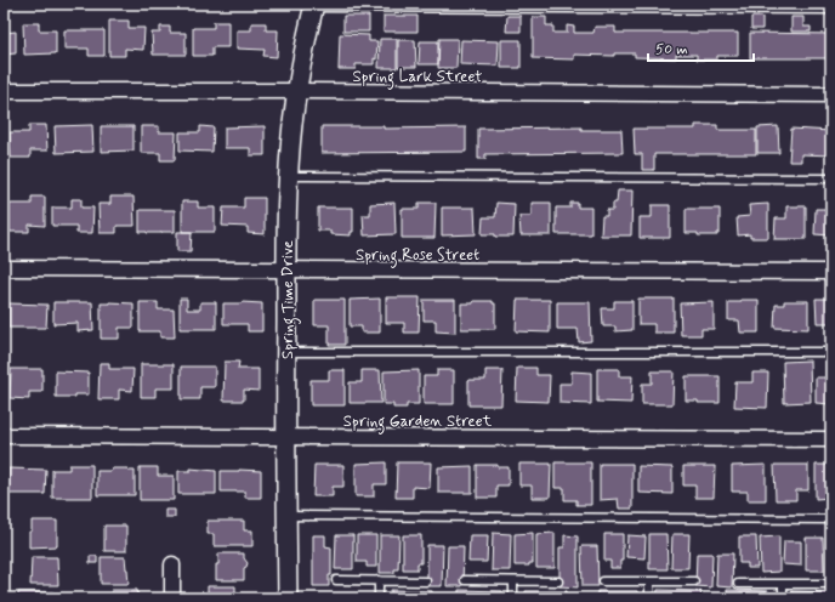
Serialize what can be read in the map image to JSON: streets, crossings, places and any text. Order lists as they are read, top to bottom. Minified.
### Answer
{"streets":{"street":["Spring Lark Street","Spring Rose Street","Spring Time Drive","Spring Garden Street"]},"crossings":[["Spring Lark Street","Spring Time Drive"],["Spring Rose Street","Spring Time Drive"],["Spring Time Drive","Spring Garden Street"]],"scale_bar":"50 m"}
